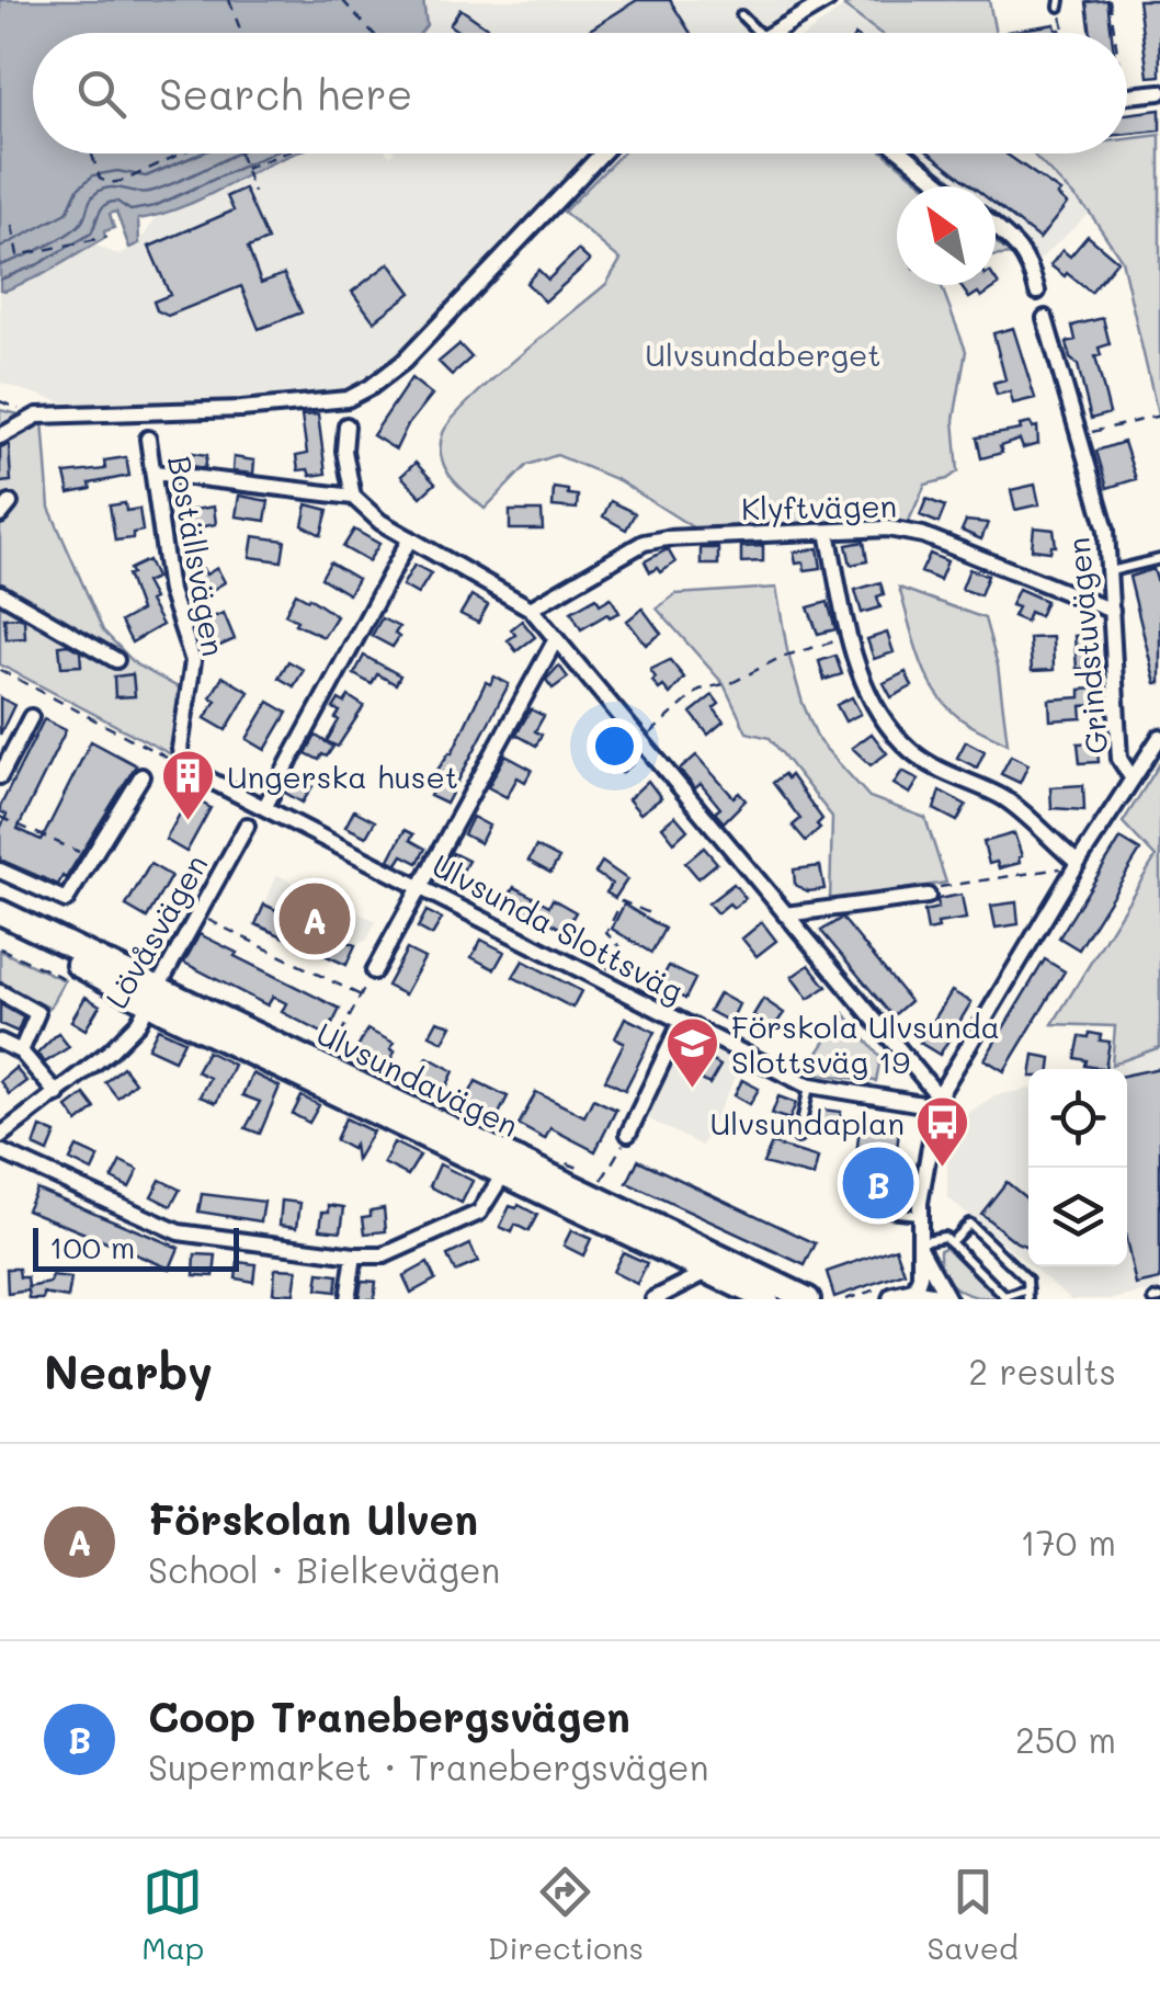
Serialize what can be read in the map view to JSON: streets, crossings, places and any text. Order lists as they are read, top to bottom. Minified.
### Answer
{"streets":{"main road":["Ulvsundavägen"],"street":["Klyftvägen","Boställsvägen","Grindstuvägen","Ulvsunda Slottsväg","Lövåsvägen"]},"crossings":[["Klyftvägen","Grindstuvägen"],["Boställsvägen","Ulvsunda Slottsväg"],["Lövåsvägen","Ulvsundavägen"]],"parks":["Ulvsundaberget"],"places":{"building":["Ungerska huset"],"school or university":["Förskola Ulvsunda Slottsväg 19"],"bus stop":["Ulvsundaplan"]},"scale_bar":"100 m","north":"top left","page":{"search":"Search here","pins":["A","B"],"scale":"100 m","heading":["Nearby","2 results"],"list":[{"mark":"A","name":"Förskolan Ulven","note":"School · Bielkevägen","value":"170 m"},{"mark":"B","name":"Coop Tranebergsvägen","note":"Supermarket · Tranebergsvägen","value":"250 m"}],"nav":["Map","Directions","Saved"]}}
